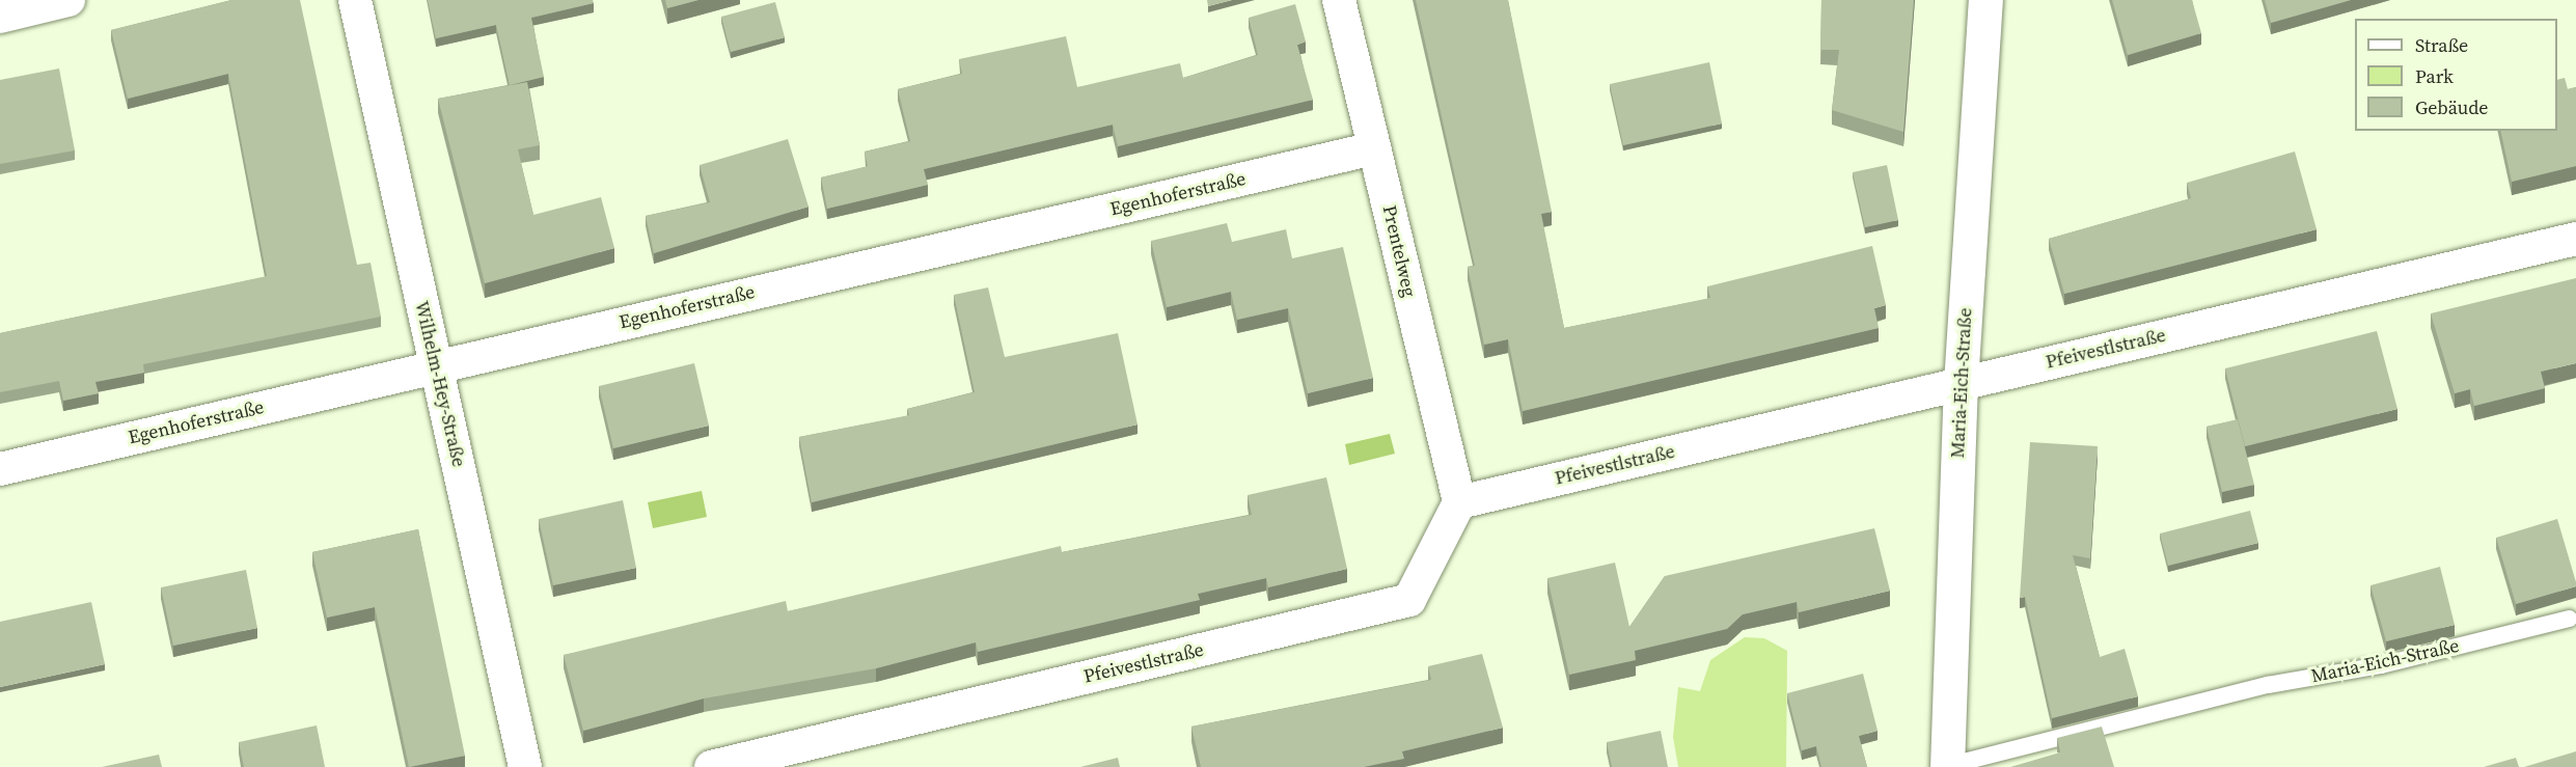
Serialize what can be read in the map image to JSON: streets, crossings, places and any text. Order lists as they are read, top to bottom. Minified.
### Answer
{"streets":{"street":["Egenhoferstraße","Prentelweg","Pfeivestlstraße","Maria-Eich-Straße","Wilhelm-Hey-Straße"]},"crossings":[["Egenhoferstraße","Prentelweg"],["Egenhoferstraße","Wilhelm-Hey-Straße"],["Prentelweg","Pfeivestlstraße"],["Pfeivestlstraße","Maria-Eich-Straße"]],"legend":["Straße","Park","Gebäude"]}
